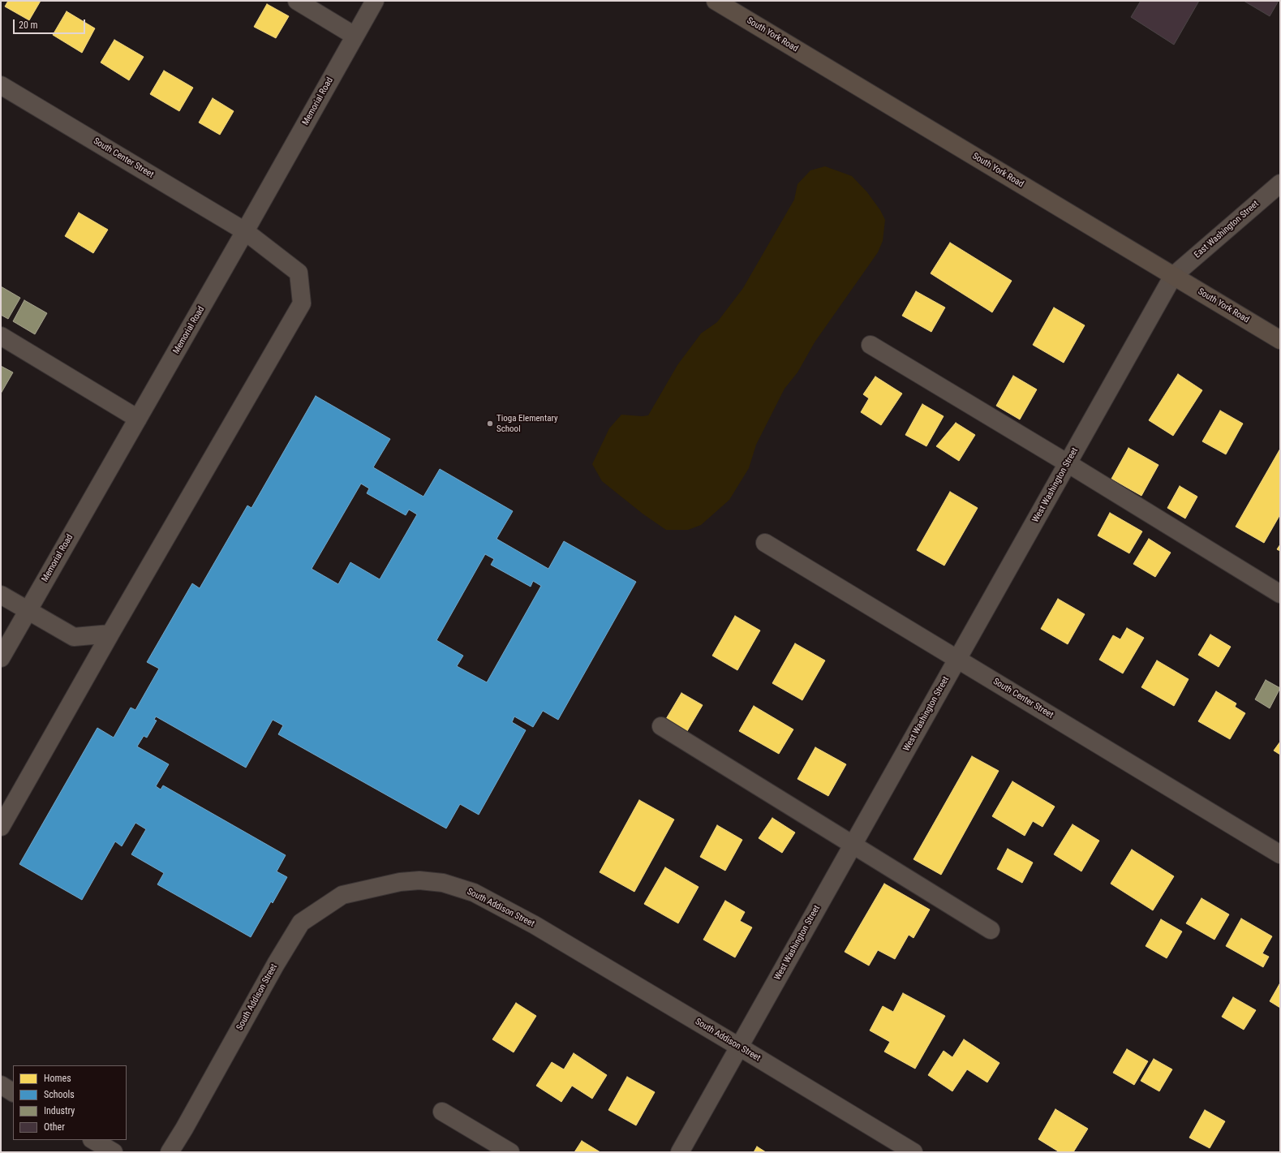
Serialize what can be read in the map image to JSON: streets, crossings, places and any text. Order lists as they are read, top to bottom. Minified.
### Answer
{"streets":{"main road":["South York Road"],"street":["Memorial Road","South Center Street","East Washington Street","West Washington Street","South Addison Street"]},"crossings":[["South York Road","East Washington Street"],["South York Road","West Washington Street"],["Memorial Road","South Center Street"],["South Center Street","West Washington Street"],["East Washington Street","West Washington Street"],["West Washington Street","South Addison Street"]],"places":["Tioga Elementary School"],"legend":["Homes","Schools","Industry","Other"],"scale_bar":"20 m"}
